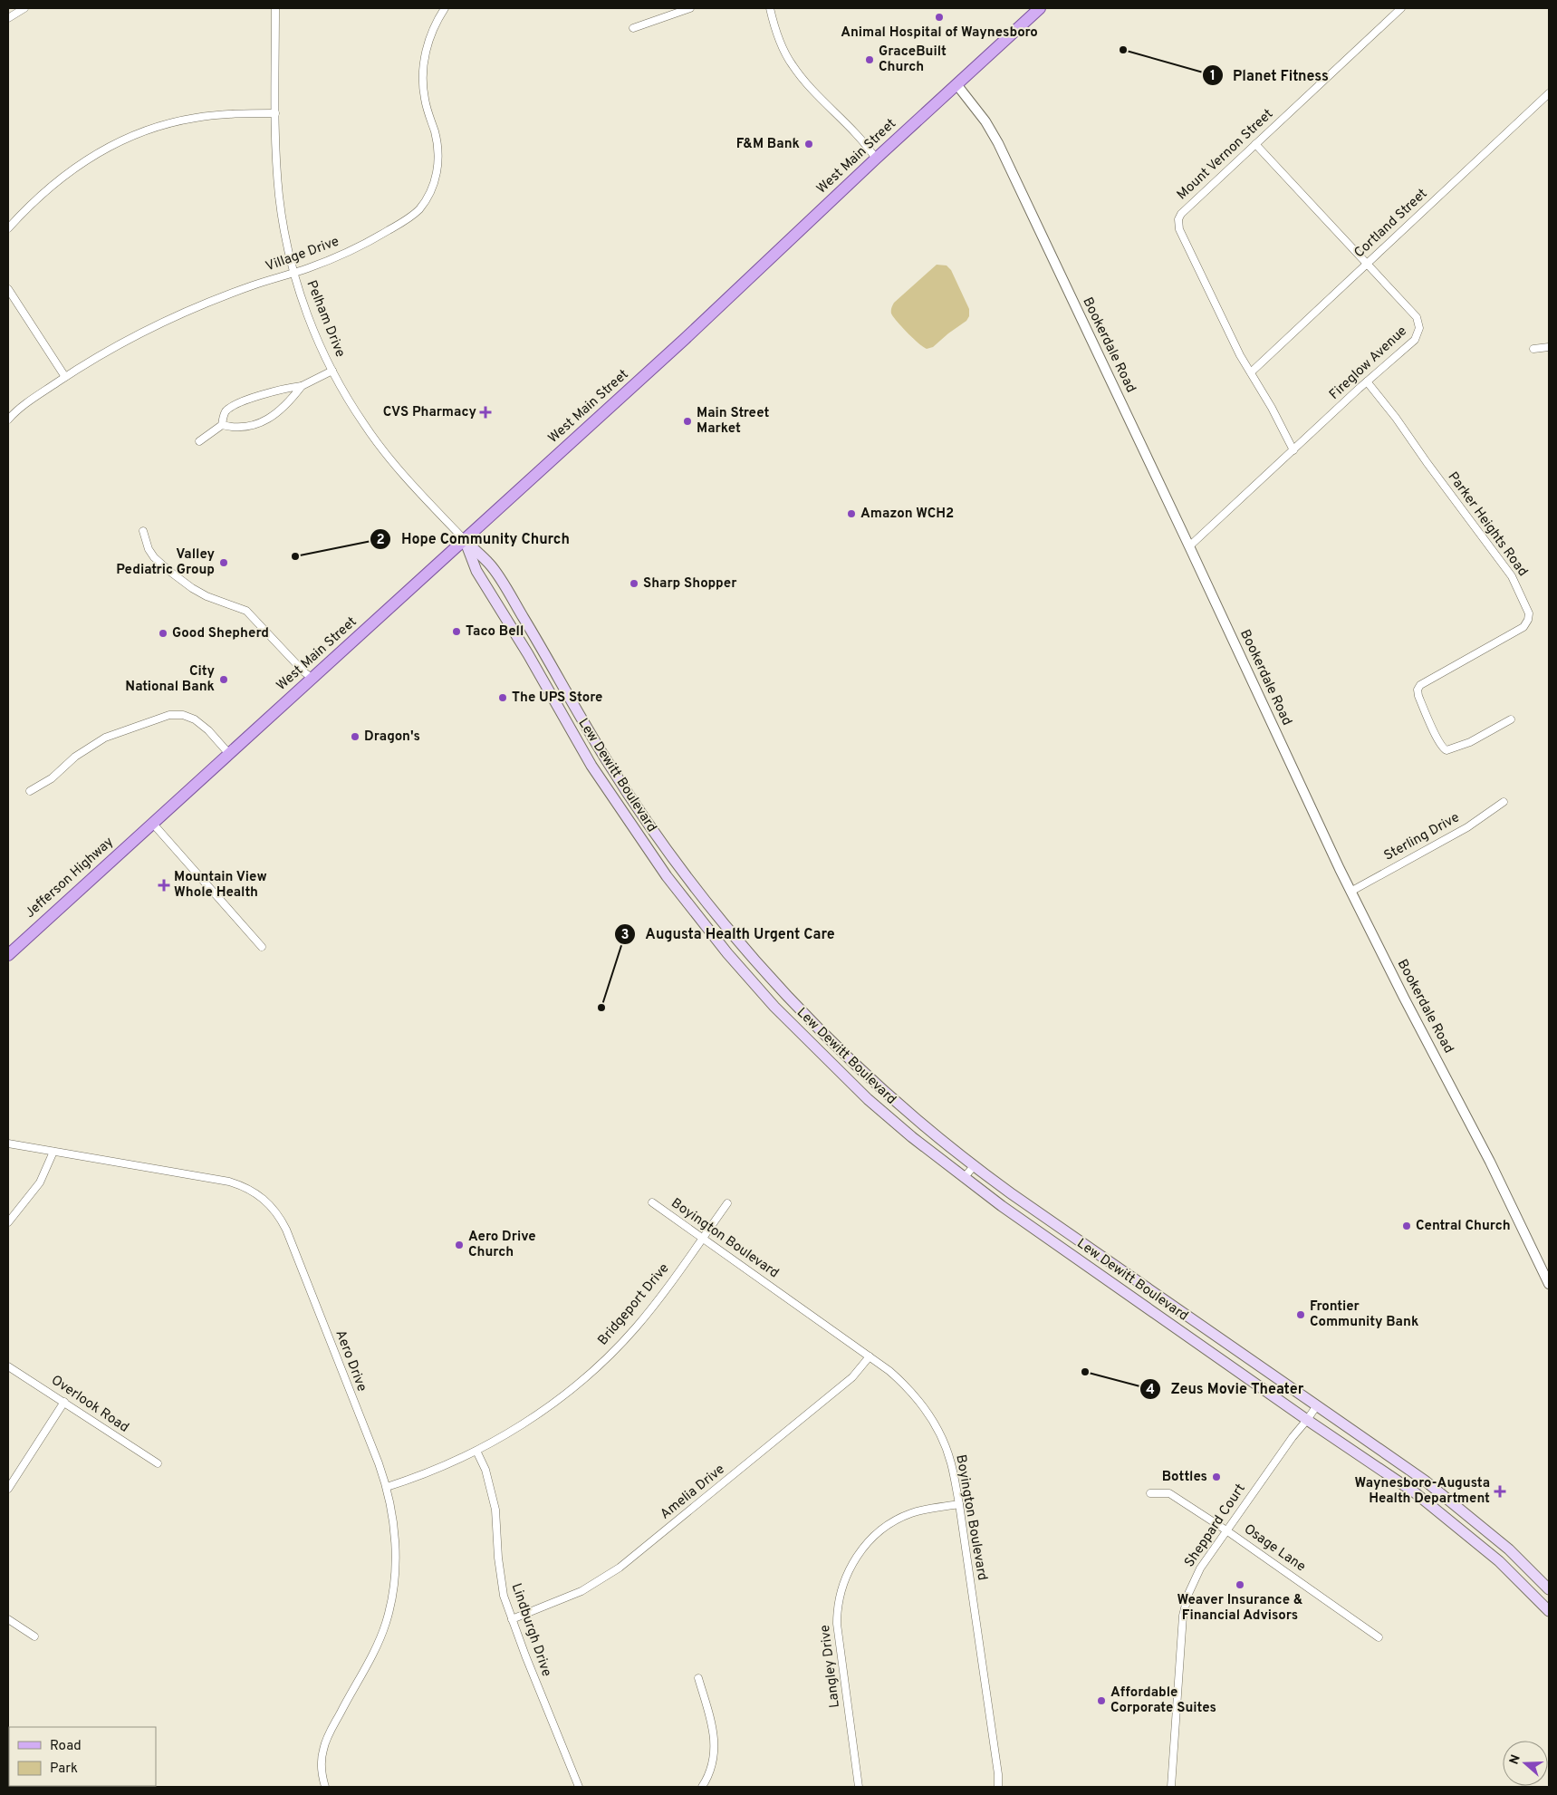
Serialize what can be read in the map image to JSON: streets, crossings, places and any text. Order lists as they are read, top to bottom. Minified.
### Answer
{"streets":{"main road":["West Main Street","Lew Dewitt Boulevard","Jefferson Highway"],"street":["Mount Vernon Street","Cortland Street","Village Drive","Pelham Drive","Bookerdale Road","Fireglow Avenue","Parker Heights Road","Sterling Drive","Boyington Boulevard","Bridgeport Drive","Aero Drive","Overlook Road","Amelia Drive","Sheppard Court","Osage Lane","Lindburgh Drive","Langley Drive"]},"crossings":[["Mount Vernon Street","Cortland Street"],["Mount Vernon Street","Fireglow Avenue"],["West Main Street","Pelham Drive"],["West Main Street","Bookerdale Road"],["West Main Street","Lew Dewitt Boulevard"],["West Main Street","Jefferson Highway"],["Cortland Street","Fireglow Avenue"],["Village Drive","Pelham Drive"],["Pelham Drive","Lew Dewitt Boulevard"],["Bookerdale Road","Fireglow Avenue"],["Bookerdale Road","Sterling Drive"],["Fireglow Avenue","Parker Heights Road"],["Lew Dewitt Boulevard","Sheppard Court"],["Boyington Boulevard","Bridgeport Drive"],["Boyington Boulevard","Amelia Drive"],["Boyington Boulevard","Langley Drive"],["Bridgeport Drive","Lindburgh Drive"],["Amelia Drive","Lindburgh Drive"],["Sheppard Court","Osage Lane"]],"places":{"other":["Animal Hospital of Waynesboro","Planet Fitness","GraceBuilt Church","F&M Bank","Main Street Market","Amazon WCH2","Hope Community Church","Valley Pediatric Group","Sharp Shopper","Taco Bell","Good Shepherd","City National Bank","The UPS Store","Dragon's","Augusta Health Urgent Care","Central Church","Aero Drive Church","Frontier Community Bank","Zeus Movie Theater","Bottles","Weaver Insurance & Financial Advisors","Affordable Corporate Suites"],"health":["CVS Pharmacy","Mountain View Whole Health","Waynesboro-Augusta Health Department"]},"legend":["Road","Park"],"north":"left"}
